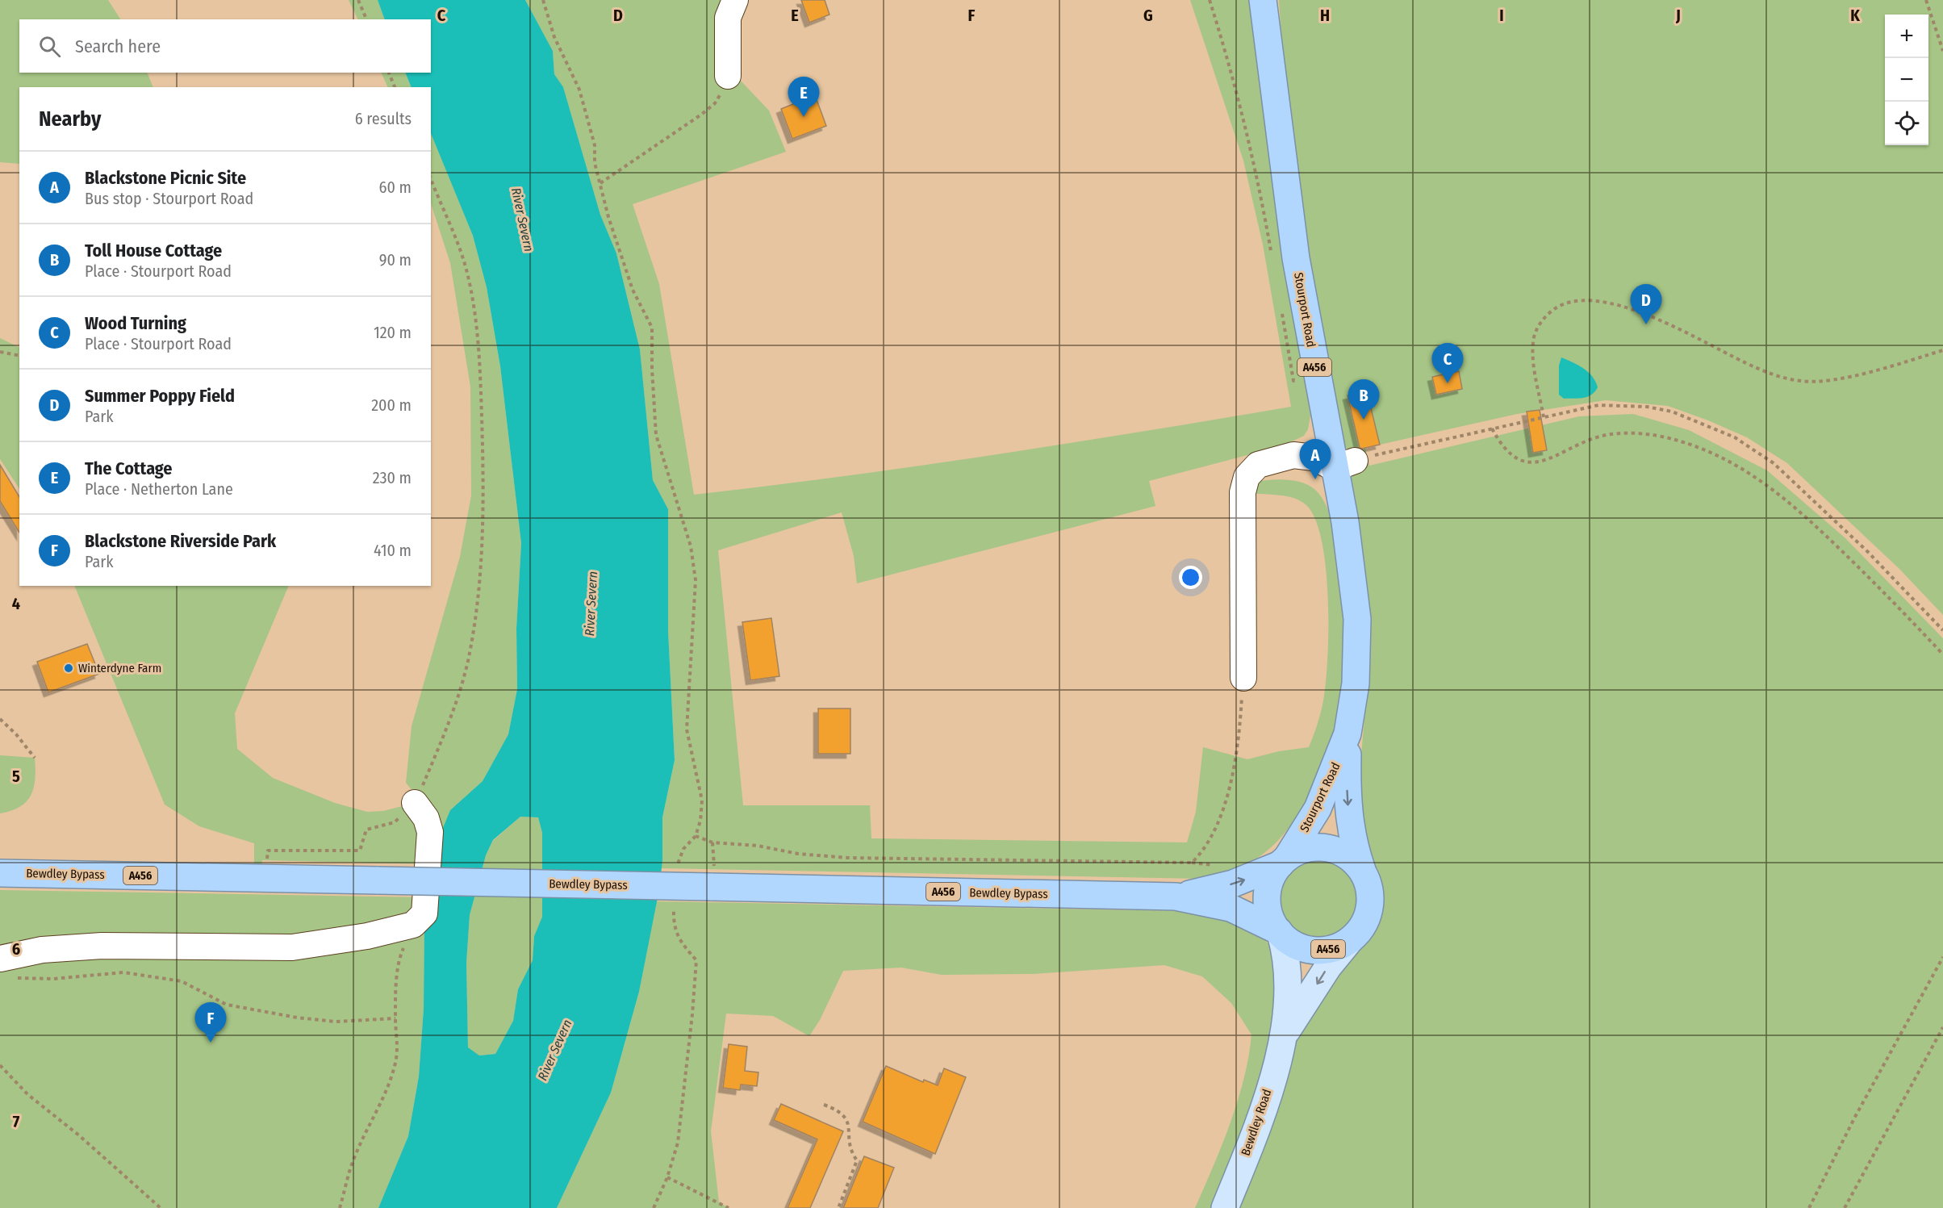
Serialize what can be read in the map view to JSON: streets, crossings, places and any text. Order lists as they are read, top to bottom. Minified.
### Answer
{"streets":{"highway":["Stourport Road","A456","Bewdley Bypass"],"main road":["Bewdley Road"]},"crossings":[["Stourport Road","A456"],["Stourport Road","Bewdley Bypass"],["Stourport Road","Bewdley Road"],["A456","Bewdley Bypass"],["A456","Bewdley Road"],["Bewdley Bypass","Bewdley Road"]],"water":["River Severn"],"places":["Winterdyne Farm"],"page":{"map_buttons":["+","−"],"search":"Search here","pins":["E","D","C","B","A","F"],"heading":["Nearby","6 results"],"list":[{"mark":"A","name":"Blackstone Picnic Site","note":"Bus stop · Stourport Road","value":"60 m"},{"mark":"B","name":"Toll House Cottage","note":"Place · Stourport Road","value":"90 m"},{"mark":"C","name":"Wood Turning","note":"Place · Stourport Road","value":"120 m"},{"mark":"D","name":"Summer Poppy Field","note":"Park","value":"200 m"},{"mark":"E","name":"The Cottage","note":"Place · Netherton Lane","value":"230 m"},{"mark":"F","name":"Blackstone Riverside Park","note":"Park","value":"410 m"}]},"grid":{"columns":["C","D","E","F","G","H","I","J","K"],"rows":["4","5","6","7"]}}
